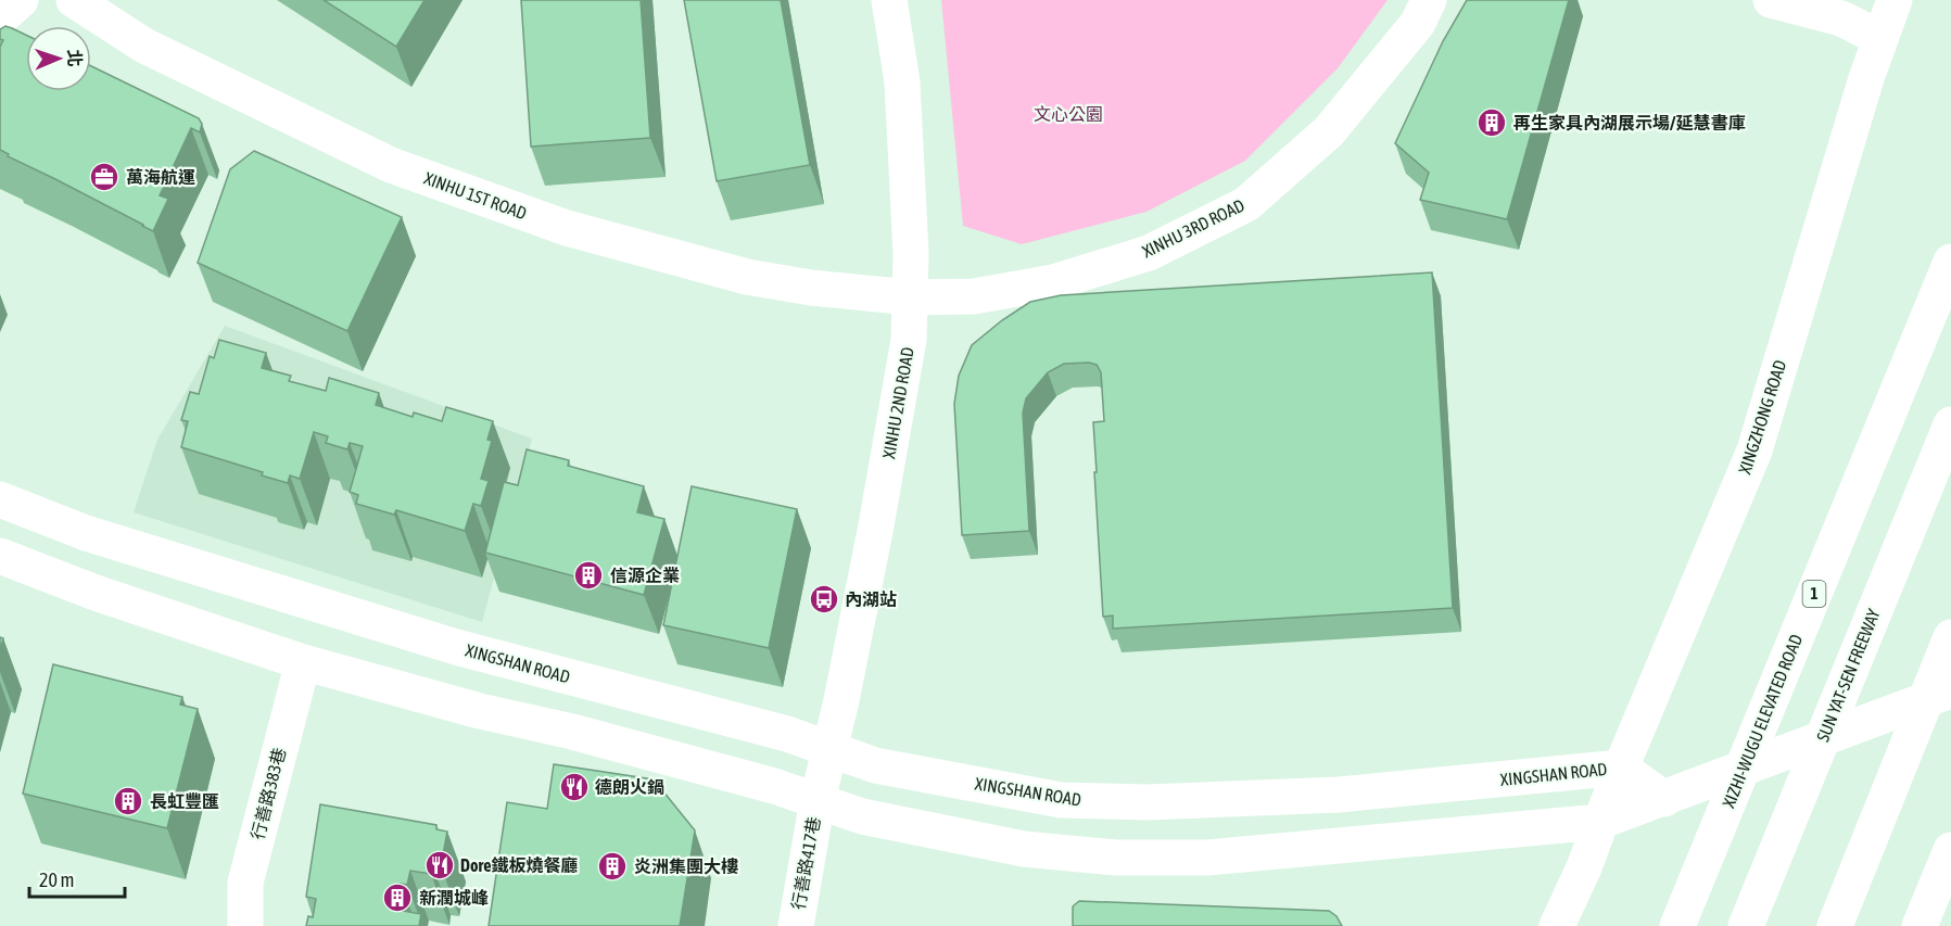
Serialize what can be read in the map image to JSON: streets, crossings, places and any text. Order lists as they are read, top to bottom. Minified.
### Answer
{"streets":{"main road":["XINHU 1ST ROAD","XINHU 3RD ROAD","XINHU 2ND ROAD","XINGZHONG ROAD","1","XINGSHAN ROAD","SUN YAT-SEN FREEWAY","XIZHI-WUGU ELEVATED ROAD","行善路383巷","行善路417巷"]},"crossings":[["XINHU 1ST ROAD","XINHU 3RD ROAD"],["XINHU 1ST ROAD","XINHU 2ND ROAD"],["XINHU 3RD ROAD","XINHU 2ND ROAD"],["XINHU 2ND ROAD","XINGSHAN ROAD"],["XINHU 2ND ROAD","行善路417巷"],["XINGZHONG ROAD","XINGSHAN ROAD"]],"parks":["文心公園"],"places":{"building":["再生家具內湖展示場/延慧書庫","信源企業","長虹豐匯","炎洲集團大樓","新潤城峰"],"office":["萬海航運"],"bus stop":["內湖站"],"restaurant":["德朗火鍋","Dore鐵板燒餐廳"]},"scale_bar":"20 m","north":"right"}
